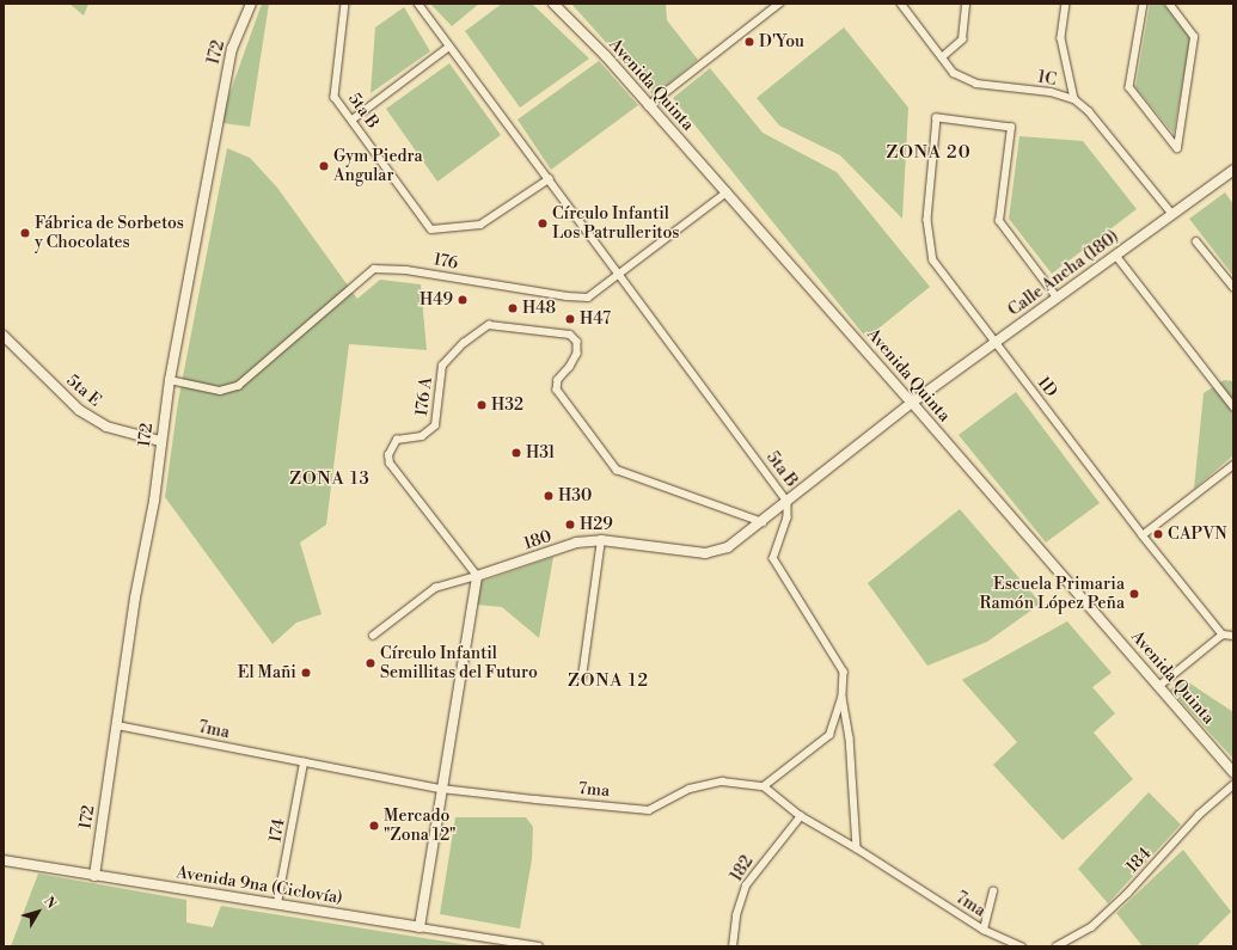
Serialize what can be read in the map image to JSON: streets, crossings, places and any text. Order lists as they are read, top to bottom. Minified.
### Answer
{"streets":{"street":["172","1C","Avenida Quinta","5ta B","176","Calle Ancha (180)","1D","5ta E","176 A","180","7ma","174","184","182","Avenida 9na (Ciclovía)"]},"crossings":[["172","176"],["172","5ta E"],["172","7ma"],["172","Avenida 9na (Ciclovía)"],["1C","Calle Ancha (180)"],["Avenida Quinta","176"],["Avenida Quinta","Calle Ancha (180)"],["Avenida Quinta","180"],["5ta B","176"],["5ta B","180"],["5ta B","7ma"],["Calle Ancha (180)","1D"],["Calle Ancha (180)","180"],["176 A","180"],["7ma","174"],["7ma","182"],["174","Avenida 9na (Ciclovía)"]],"districts":["ZONA 20","ZONA 13","ZONA 12"],"places":["D'You","Gym Piedra Angular","Círculo Infantil Los Patrulleritos","Fábrica de Sorbetos y Chocolates","H49","H48","H47","H32","H31","H30","H29","CAPVN","Escuela Primaria Ramón López Peña","Círculo Infantil Semillitas del Futuro","El Mañi","Mercado \"Zona 12\""],"north":"top right"}
